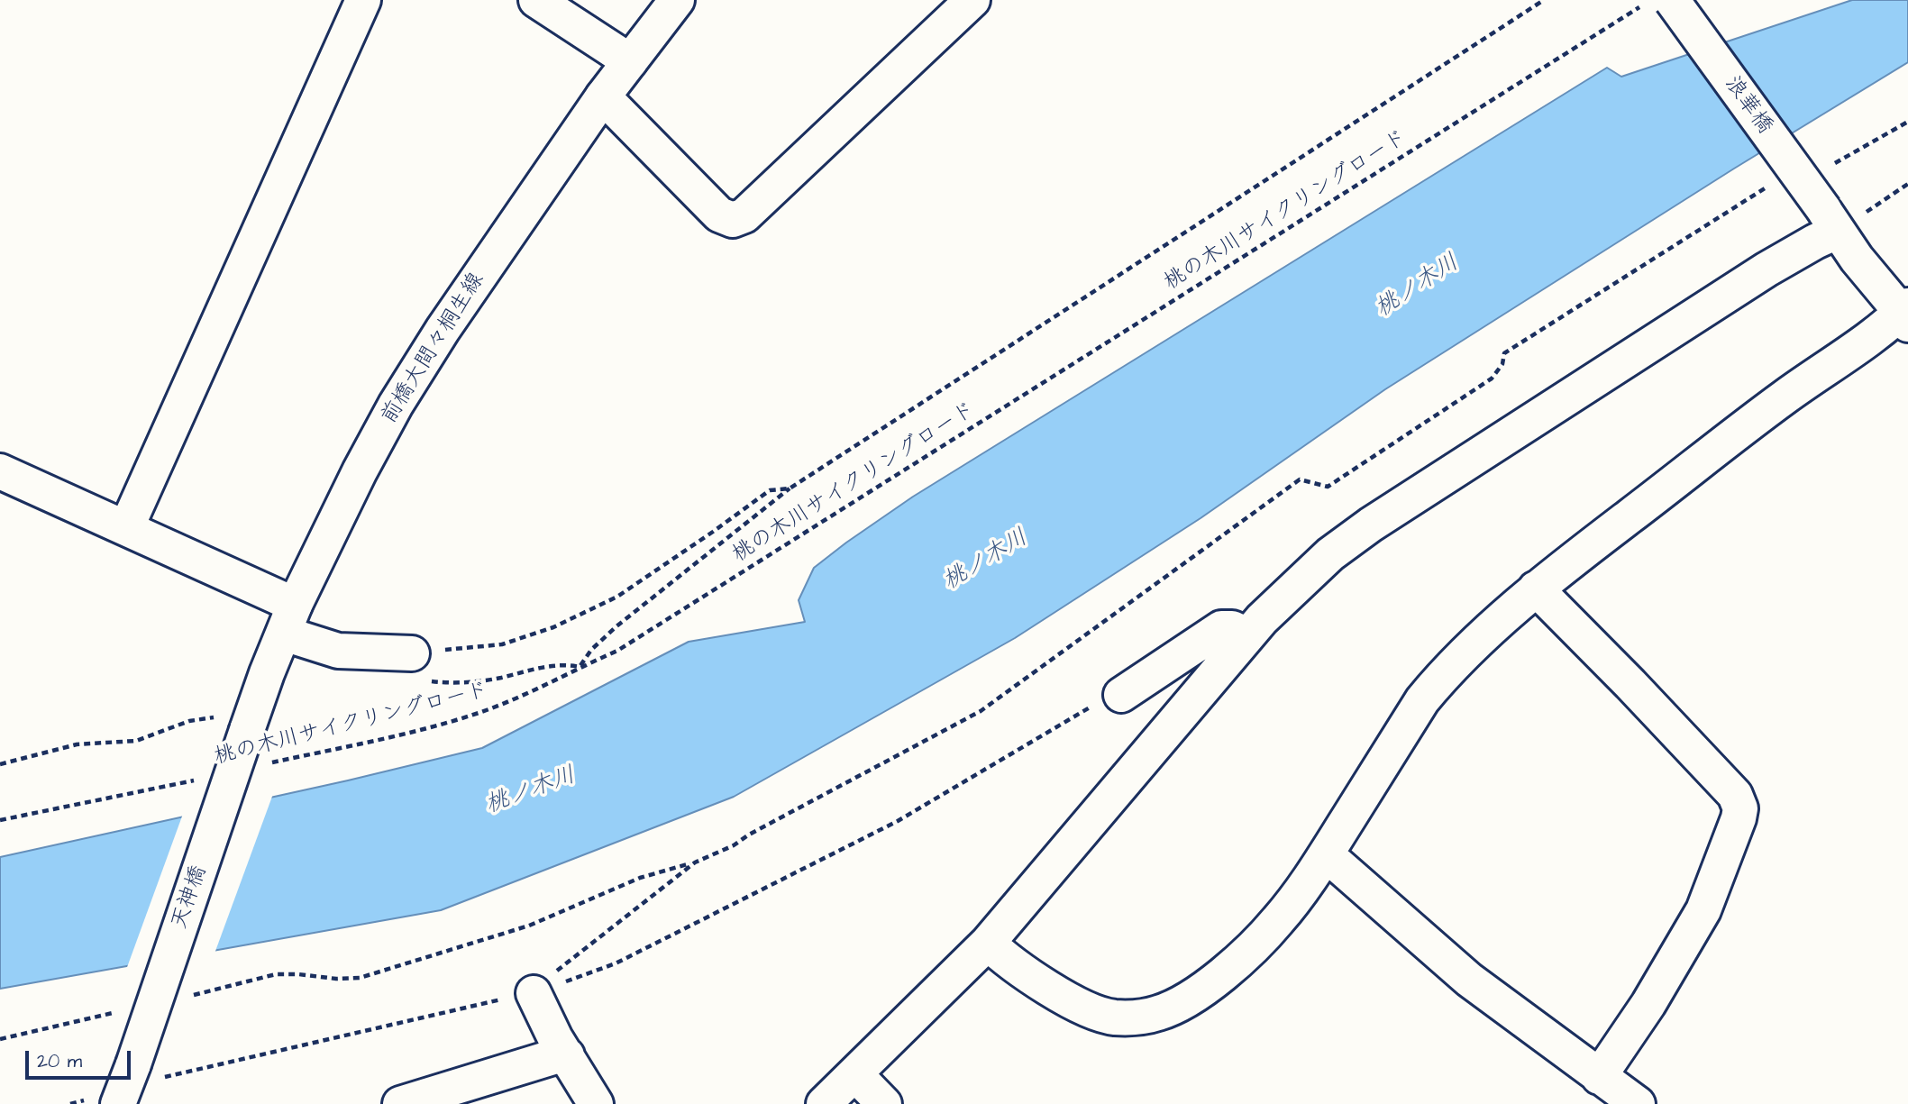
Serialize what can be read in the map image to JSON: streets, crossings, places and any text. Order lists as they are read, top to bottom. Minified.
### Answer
{"streets":{"street":["浪華橋","前橋大間々桐生線","天神橋"],"path":["桃の木川サイクリングロード"]},"crossings":[["浪華橋","桃の木川サイクリングロード"],["前橋大間々桐生線","天神橋"]],"water":["桃ノ木川"],"scale_bar":"20 m"}
